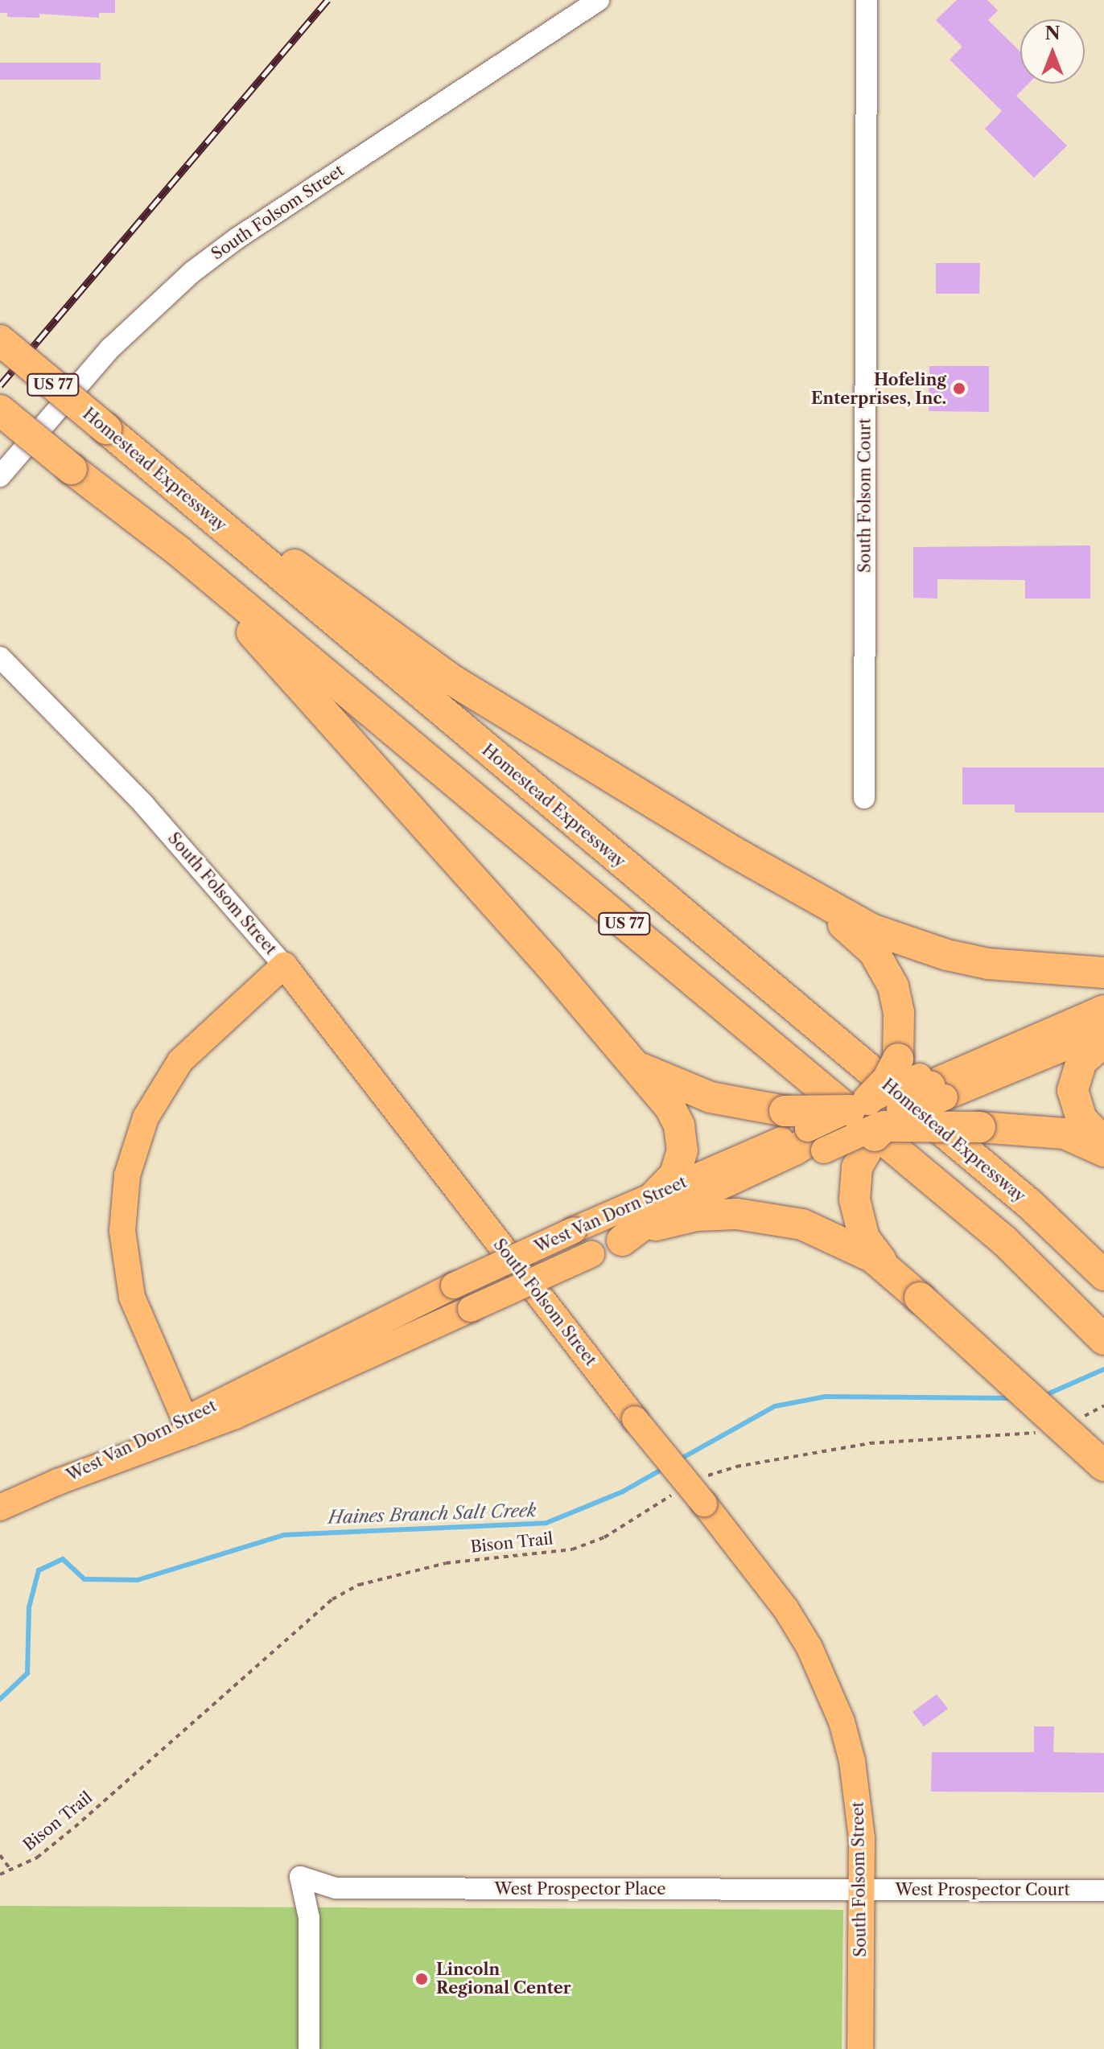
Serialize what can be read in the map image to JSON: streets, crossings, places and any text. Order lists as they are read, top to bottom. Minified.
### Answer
{"streets":{"highway":["US 77","Homestead Expressway"],"main road":["South Folsom Street","West Van Dorn Street"],"street":["South Folsom Court","West Prospector Place","West Prospector Court"],"path":["Bison Trail"]},"crossings":[["South Folsom Street","West Prospector Place"],["South Folsom Street","West Prospector Court"],["West Prospector Place","West Prospector Court"]],"water":["Haines Branch Salt Creek"],"places":["Hofeling Enterprises, Inc.","Lincoln Regional Center"],"north":"top"}
